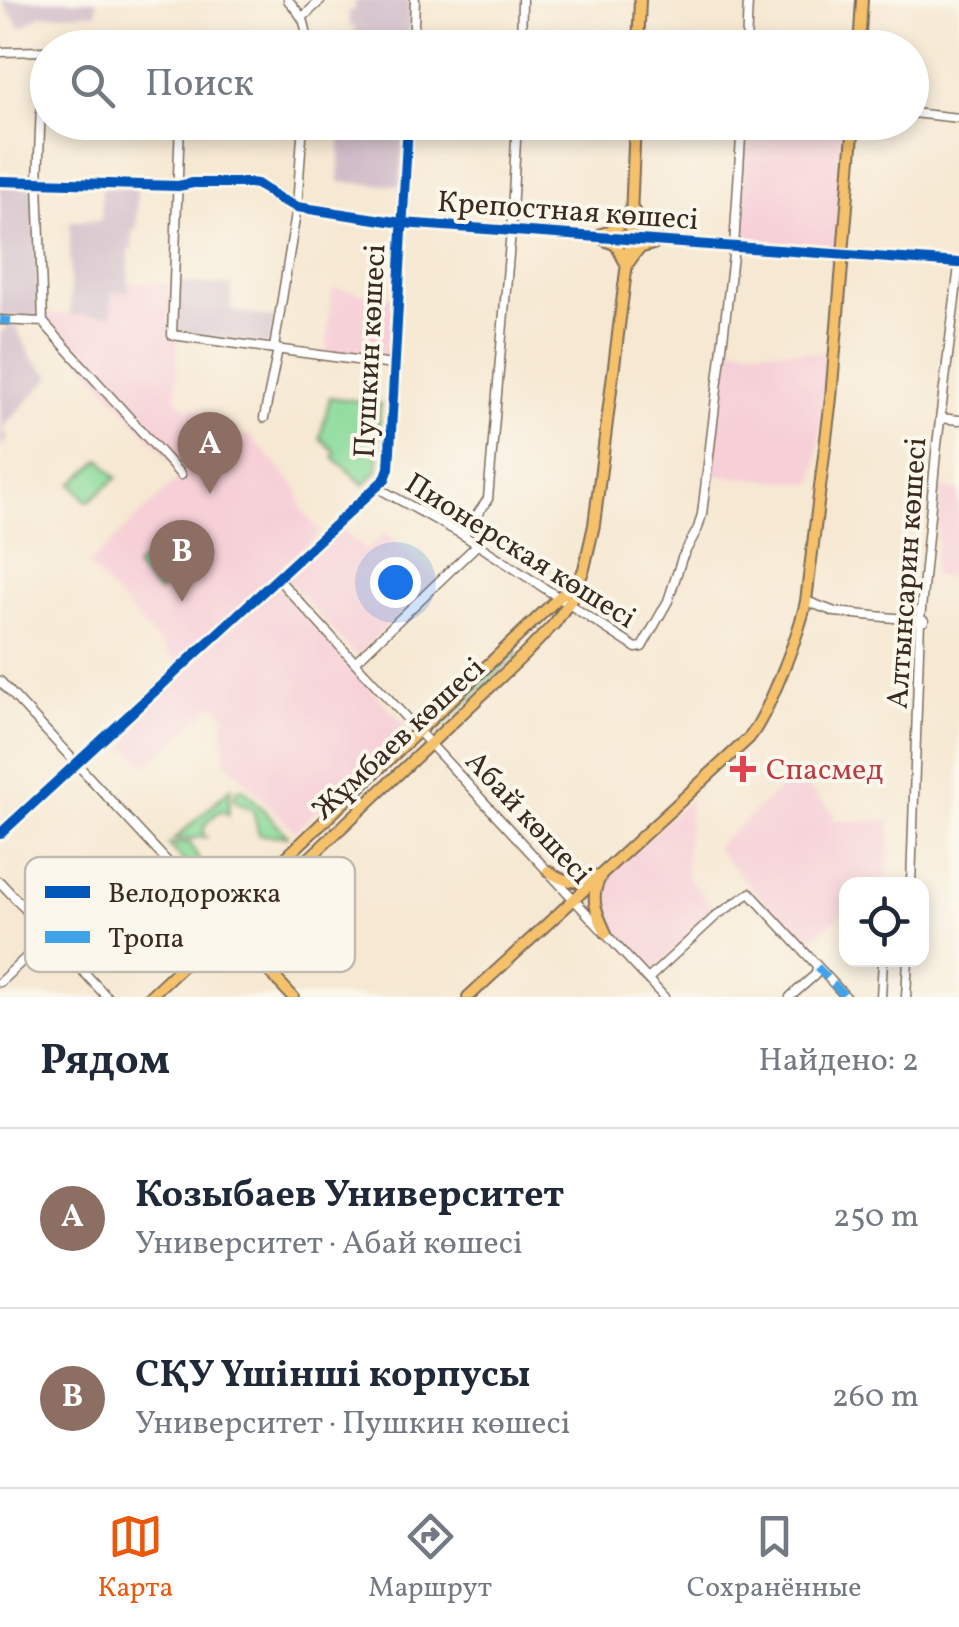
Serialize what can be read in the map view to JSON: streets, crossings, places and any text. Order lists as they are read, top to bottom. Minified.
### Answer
{"streets":{"main road":["Жұмбаев көшесі"],"street":["Крепостная көшесі","Пушкин көшесі","Пионерская көшесі","Алтынсарин көшесі","Абай көшесі"]},"crossings":[["Крепостная көшесі","Пушкин көшесі"],["Крепостная көшесі","Пионерская көшесі"],["Крепостная көшесі","Алтынсарин көшесі"],["Крепостная көшесі","Жұмбаев көшесі"],["Пушкин көшесі","Пионерская көшесі"],["Пушкин көшесі","Абай көшесі"],["Пионерская көшесі","Жұмбаев көшесі"],["Жұмбаев көшесі","Абай көшесі"]],"places":{"health":["Спасмед"]},"legend":["Велодорожка","Тропа"],"page":{"search":"Поиск","pins":["A","B"],"heading":["Рядом","Найдено: 2"],"list":[{"mark":"A","name":"Козыбаев Университет","note":"Университет · Абай көшесі","value":"250 m"},{"mark":"B","name":"СҚУ Үшінші корпусы","note":"Университет · Пушкин көшесі","value":"260 m"}],"nav":["Карта","Маршрут","Сохранённые"]}}
